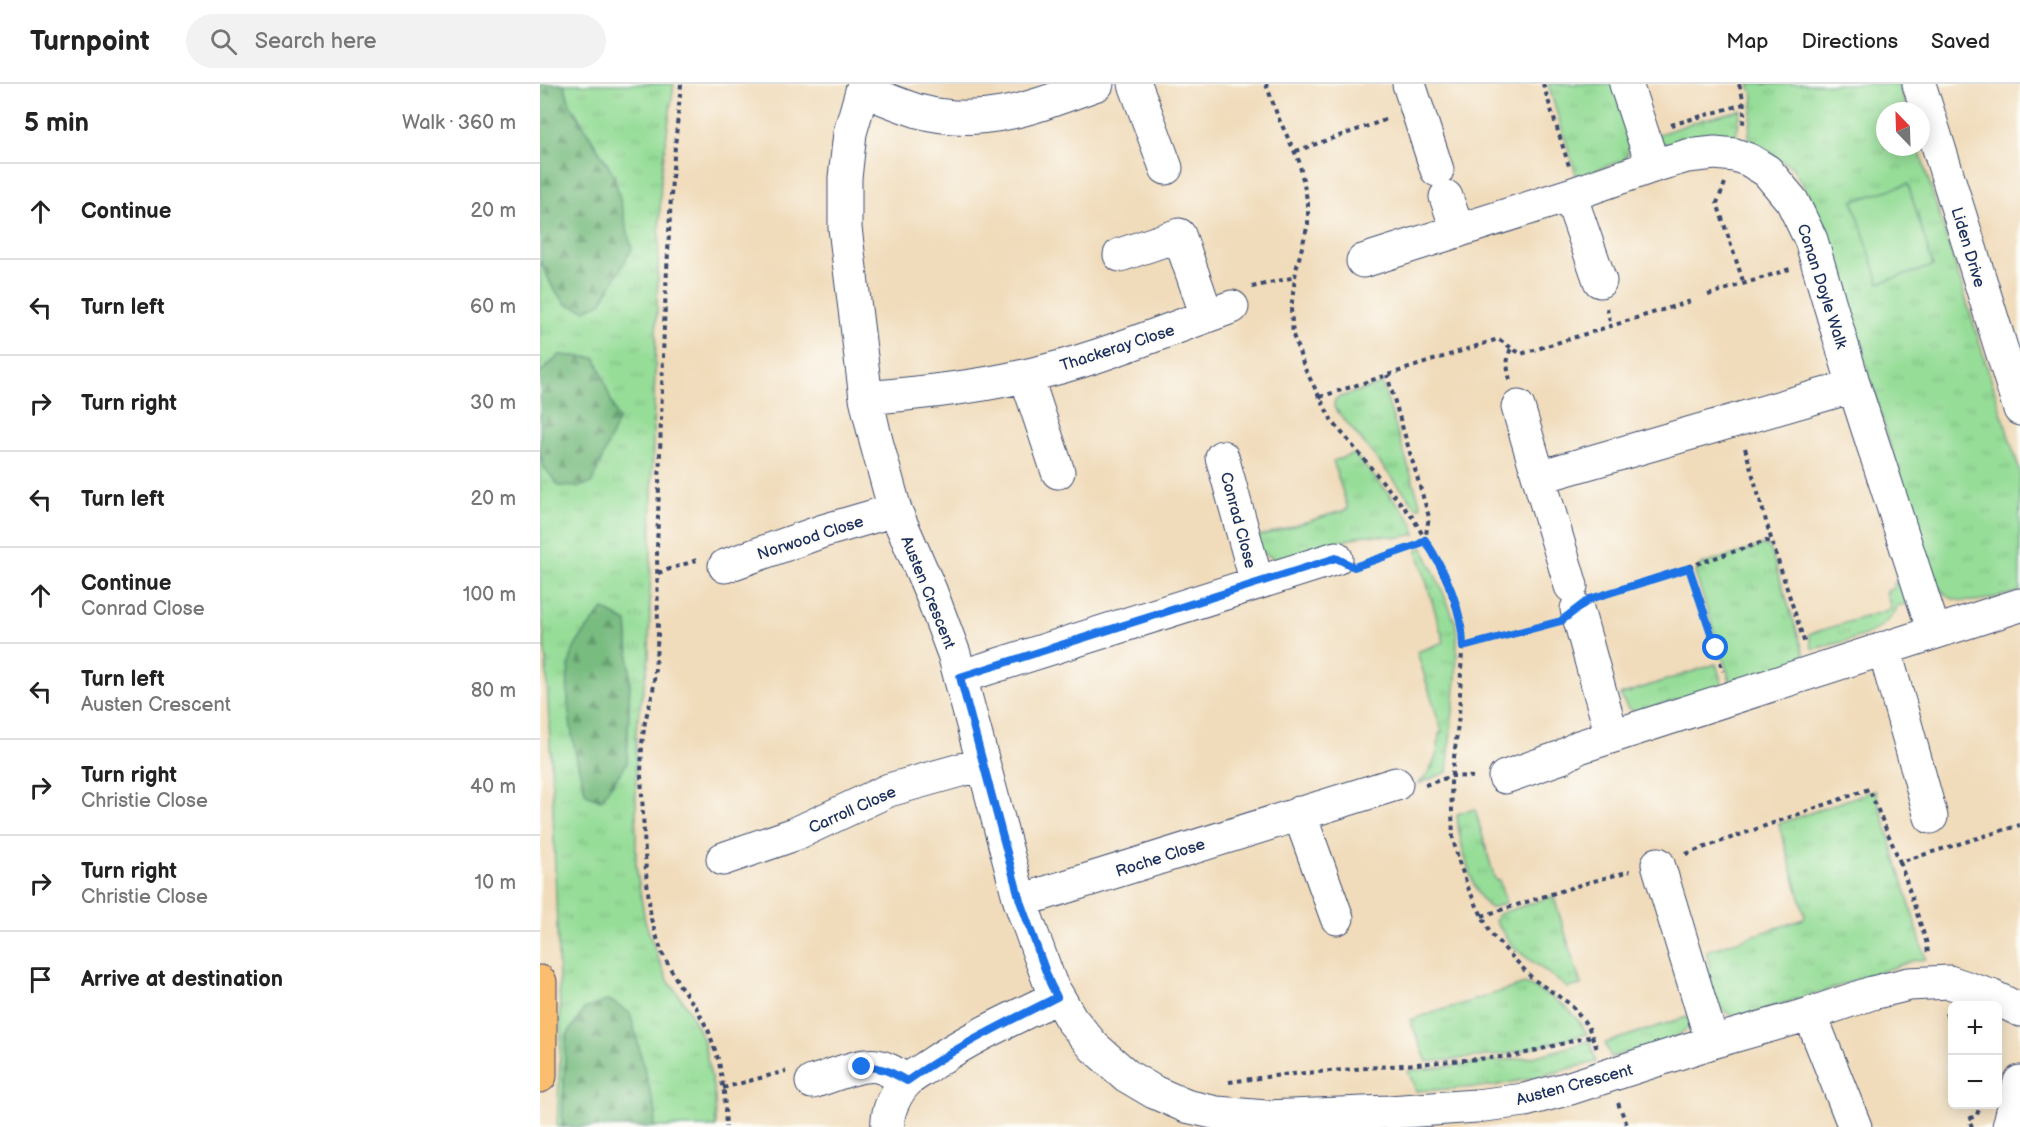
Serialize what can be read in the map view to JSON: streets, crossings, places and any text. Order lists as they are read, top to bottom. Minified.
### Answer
{"streets":{"street":["Liden Drive","Conan Doyle Walk","Thackeray Close","Conrad Close","Norwood Close","Austen Crescent","Carroll Close","Roche Close"]},"crossings":[["Thackeray Close","Austen Crescent"],["Conrad Close","Austen Crescent"],["Norwood Close","Austen Crescent"],["Austen Crescent","Carroll Close"],["Austen Crescent","Roche Close"]],"north":"top left","page":{"header":"Turnpoint","search":"Search here","nav":["Map","Directions","Saved"],"heading":["5 min","Walk · 360 m"],"list":[["Continue","20 m"],["Turn left","60 m"],["Turn right","30 m"],["Turn left","20 m"],["Continue","Conrad Close","100 m"],["Turn left","Austen Crescent","80 m"],["Turn right","Christie Close","40 m"],["Turn right","Christie Close","10 m"],"Arrive at destination"],"map_buttons":["+","−"]}}
